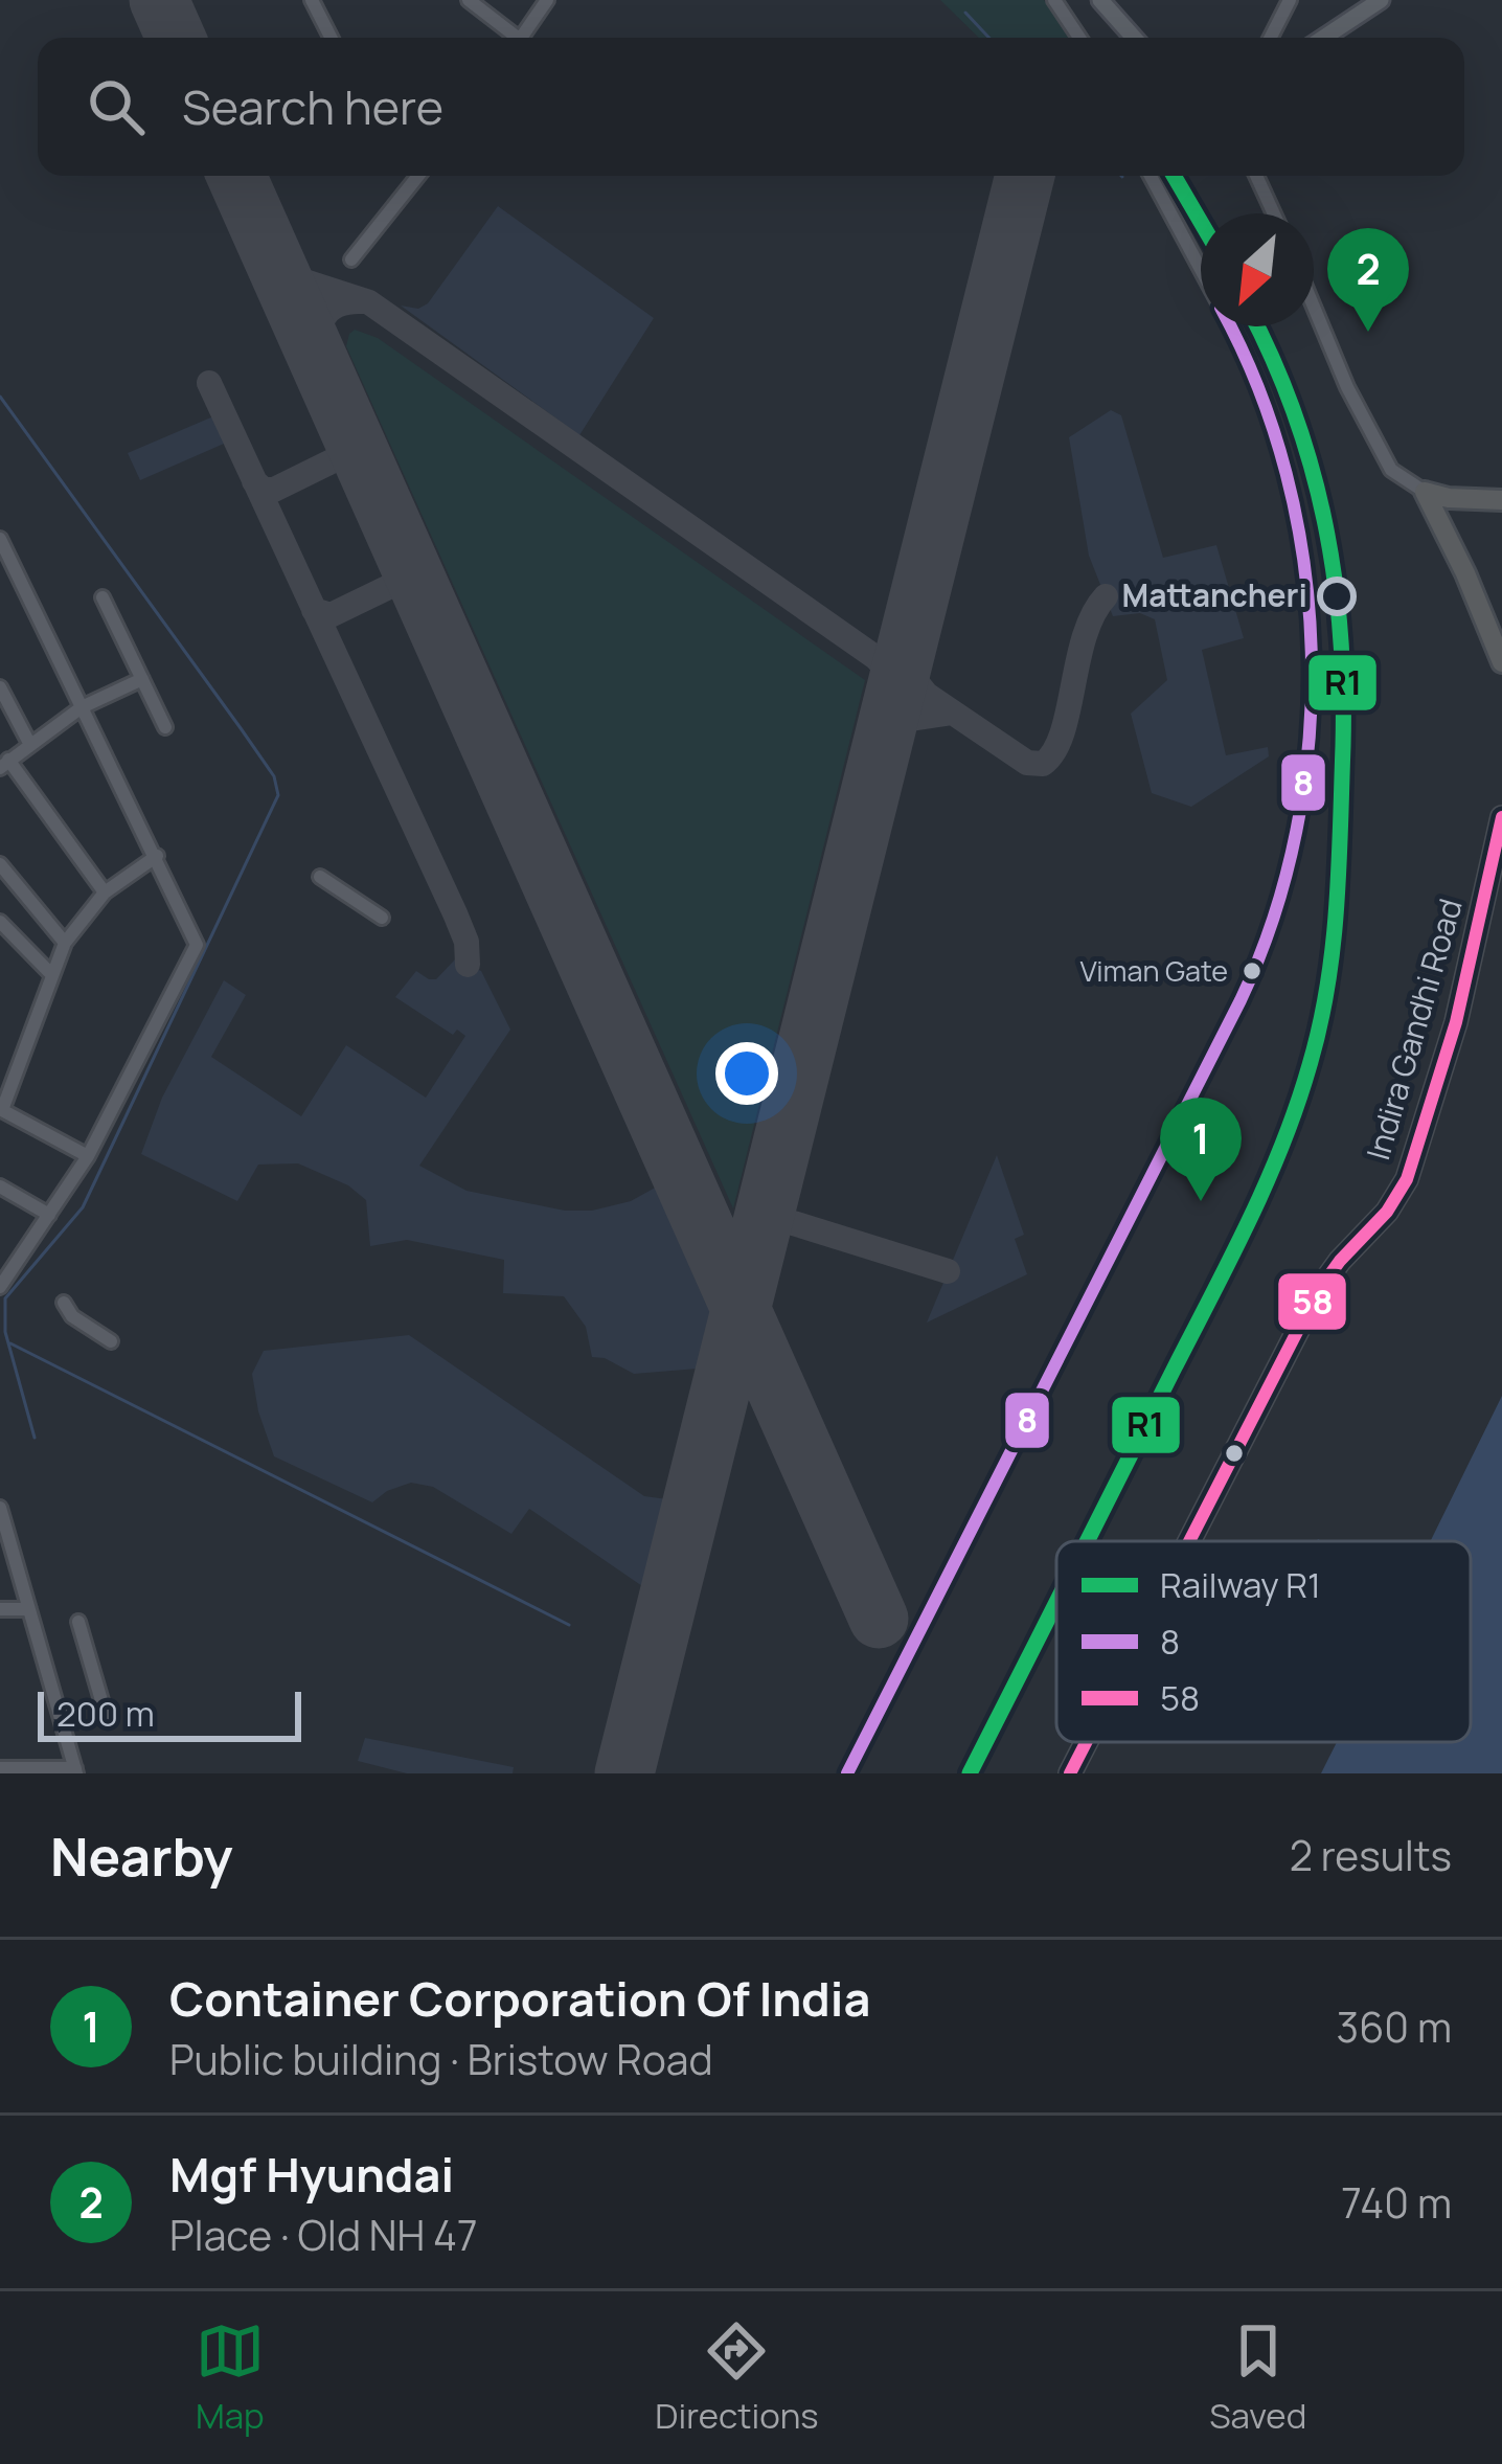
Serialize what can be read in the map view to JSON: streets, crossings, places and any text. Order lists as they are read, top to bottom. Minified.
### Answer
{"streets":{"highway":["Indira Gandhi Road"]},"places":["Mattancheri","Viman Gate"],"lines":["rail line R1","transit line 8","transit line 58"],"legend":["Railway R1","8","58"],"scale_bar":"200 m","north":"bottom left","page":{"search":"Search here","pins":["2","1"],"scale":"200 m","heading":["Nearby","2 results"],"list":[{"mark":"1","name":"Container Corporation Of India","note":"Public building · Bristow Road","value":"360 m"},{"mark":"2","name":"Mgf Hyundai","note":"Place · Old NH 47","value":"740 m"}],"nav":["Map","Directions","Saved"]}}
